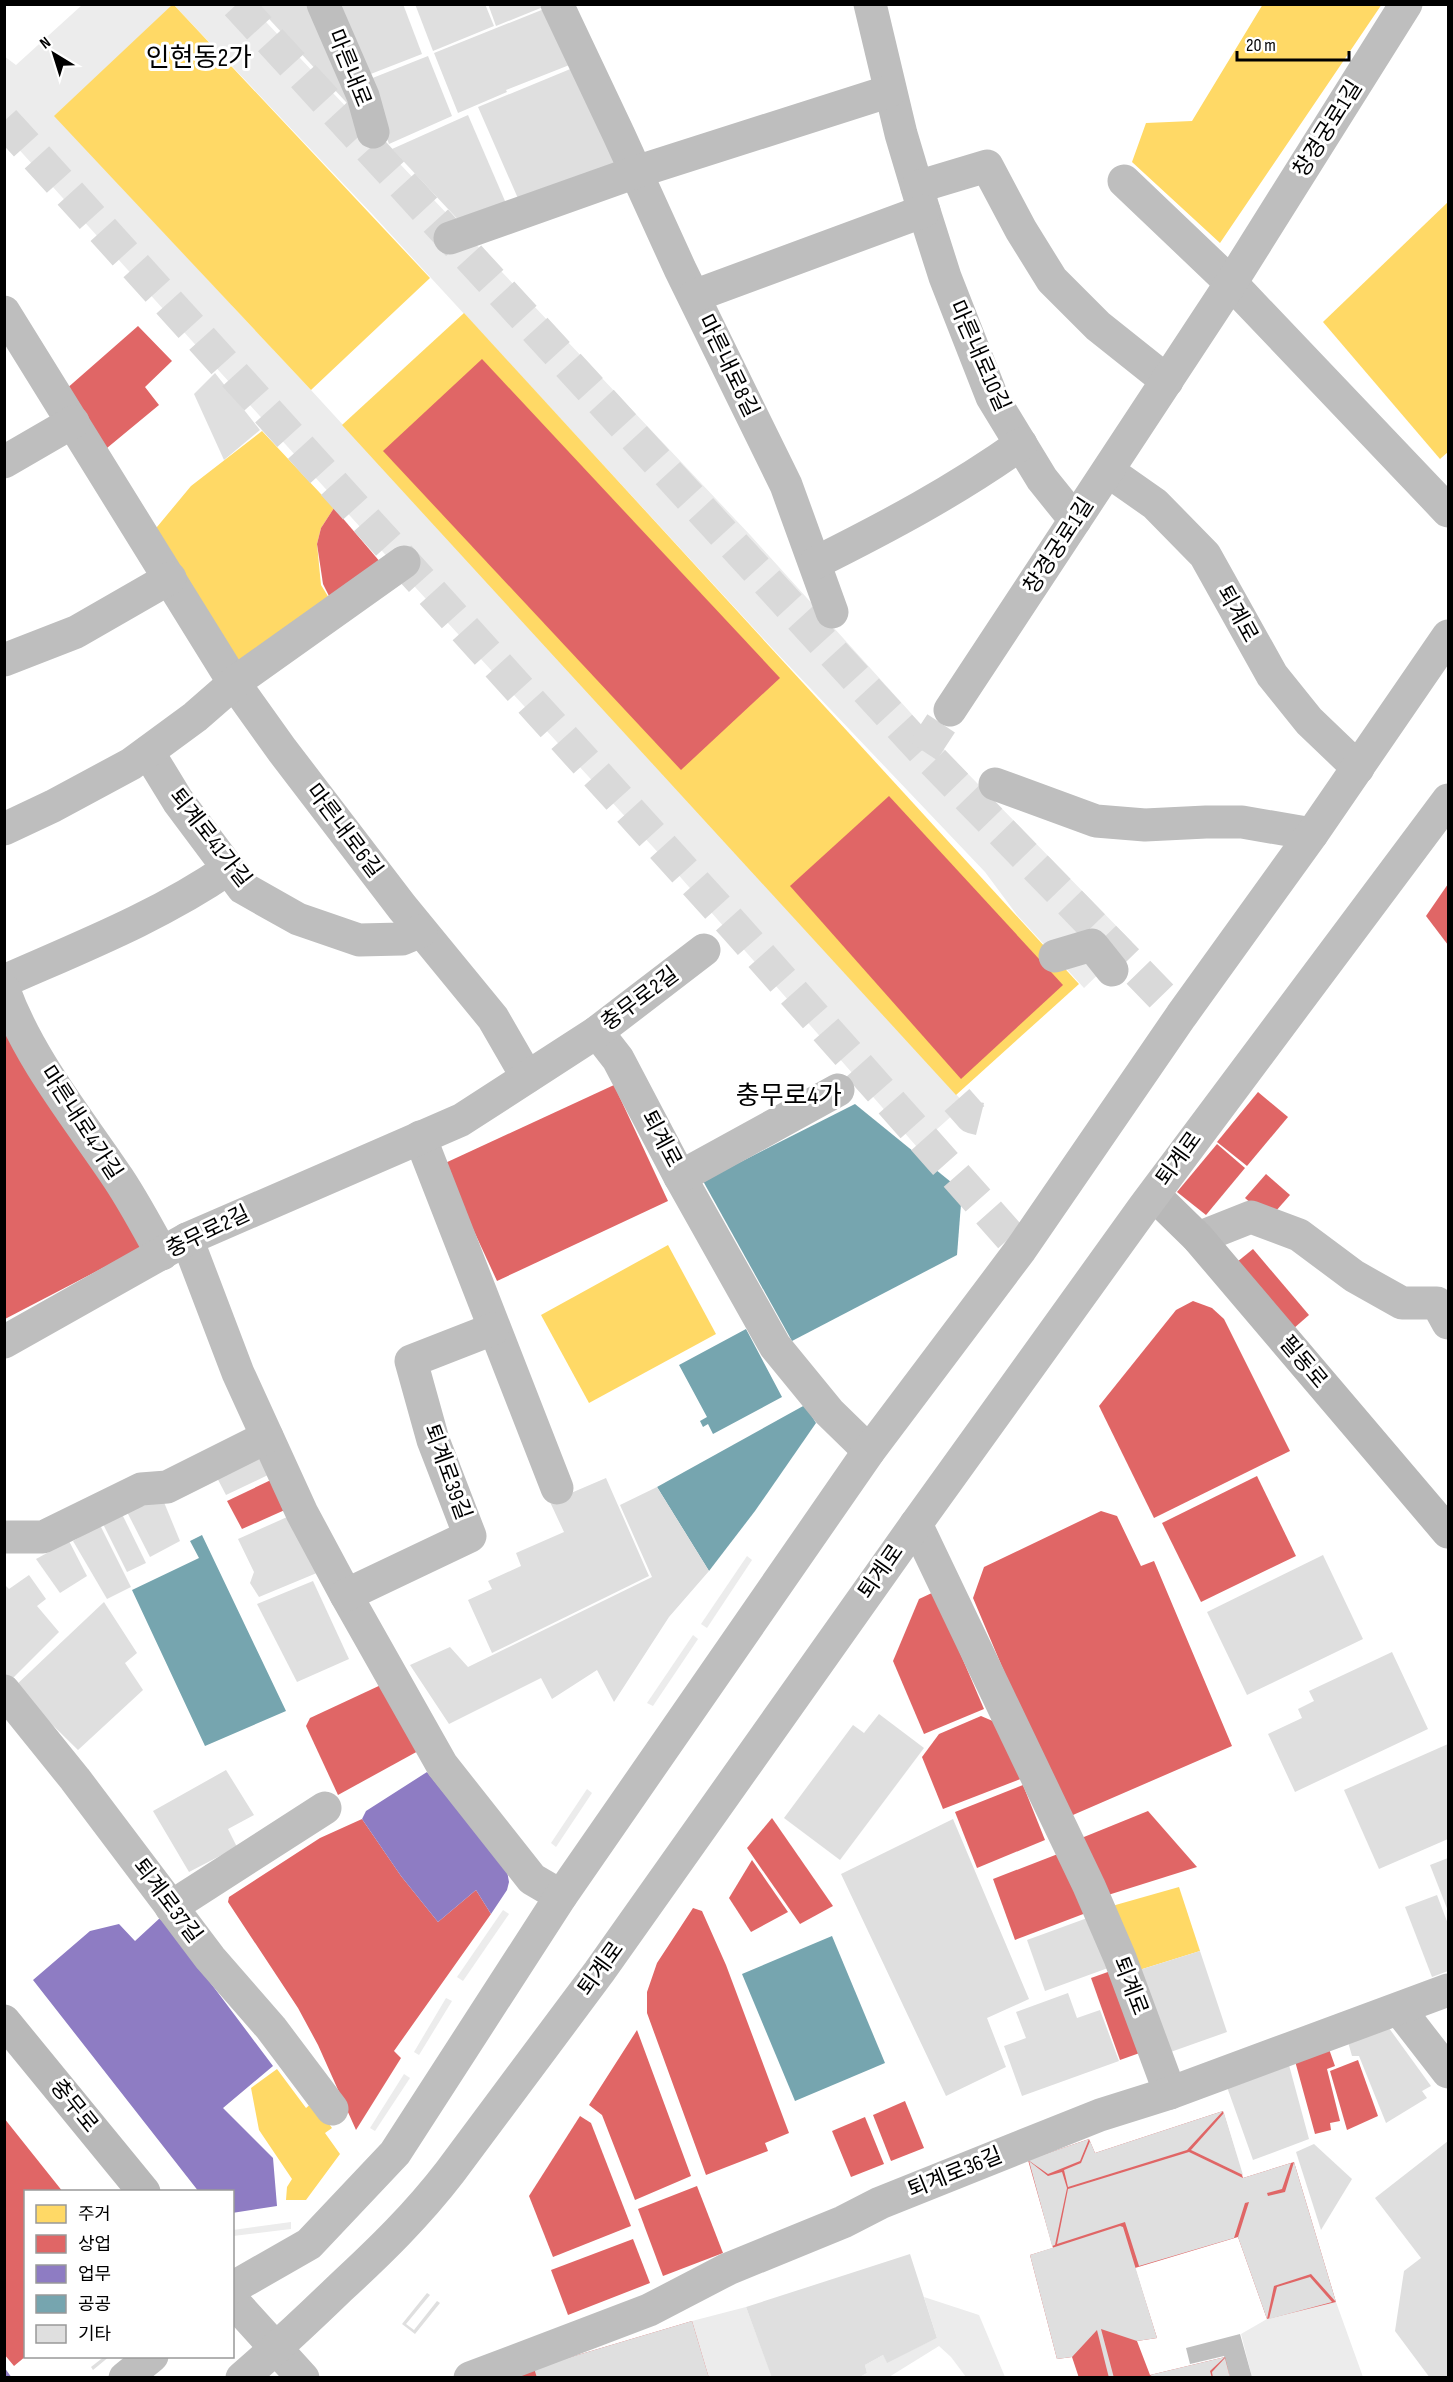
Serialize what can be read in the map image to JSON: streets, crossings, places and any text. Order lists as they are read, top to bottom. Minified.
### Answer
{"streets":{"street":["마른내로","창경궁로1길","마른내로10길","마른내로8길","퇴계로","마른내로6길","퇴계로41가길","충무로2길","마른내로4가길","필동로","퇴계로39길","퇴계로37길","충무로","퇴계로36길"]},"crossings":[["창경궁로1길","마른내로10길"],["창경궁로1길","퇴계로"],["퇴계로","충무로2길"],["퇴계로","필동로"],["퇴계로","퇴계로36길"],["마른내로6길","퇴계로41가길"],["마른내로6길","충무로2길"],["퇴계로41가길","마른내로4가길"],["충무로2길","마른내로4가길"]],"districts":["인현동2가","충무로4가"],"legend":["주거","상업","업무","공공","기타"],"scale_bar":"20 m","north":"top left"}
